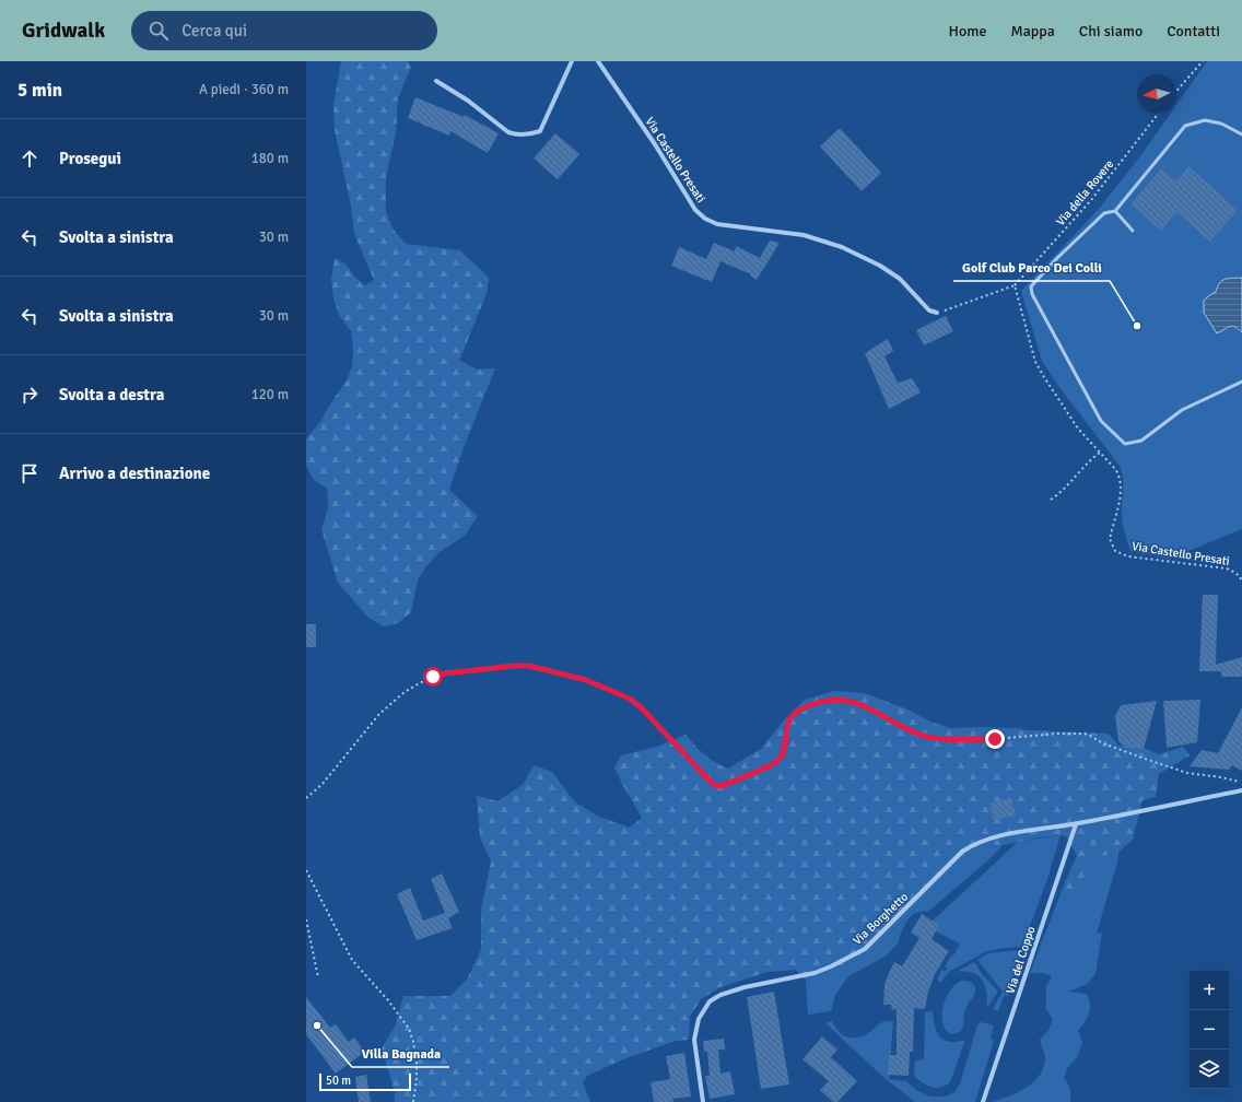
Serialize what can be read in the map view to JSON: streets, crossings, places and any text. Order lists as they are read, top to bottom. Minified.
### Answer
{"streets":{"street":["Via Castello Presati","Via Borghetto","Via del Coppo"],"path":["Via della Rovere"]},"crossings":[["Via Castello Presati","Via della Rovere"],["Via Borghetto","Via del Coppo"]],"places":["Golf Club Parco Dei Colli","Villa Bagnada"],"scale_bar":"50 m","north":"left","page":{"header":"Gridwalk","search":"Cerca qui","nav":["Home","Mappa","Chi siamo","Contatti"],"heading":["5 min","A piedi · 360 m"],"list":[["Prosegui","180 m"],["Svolta a sinistra","30 m"],["Svolta a sinistra","30 m"],["Svolta a destra","120 m"],"Arrivo a destinazione"],"map_buttons":["+","−"],"scale":"50 m"}}
